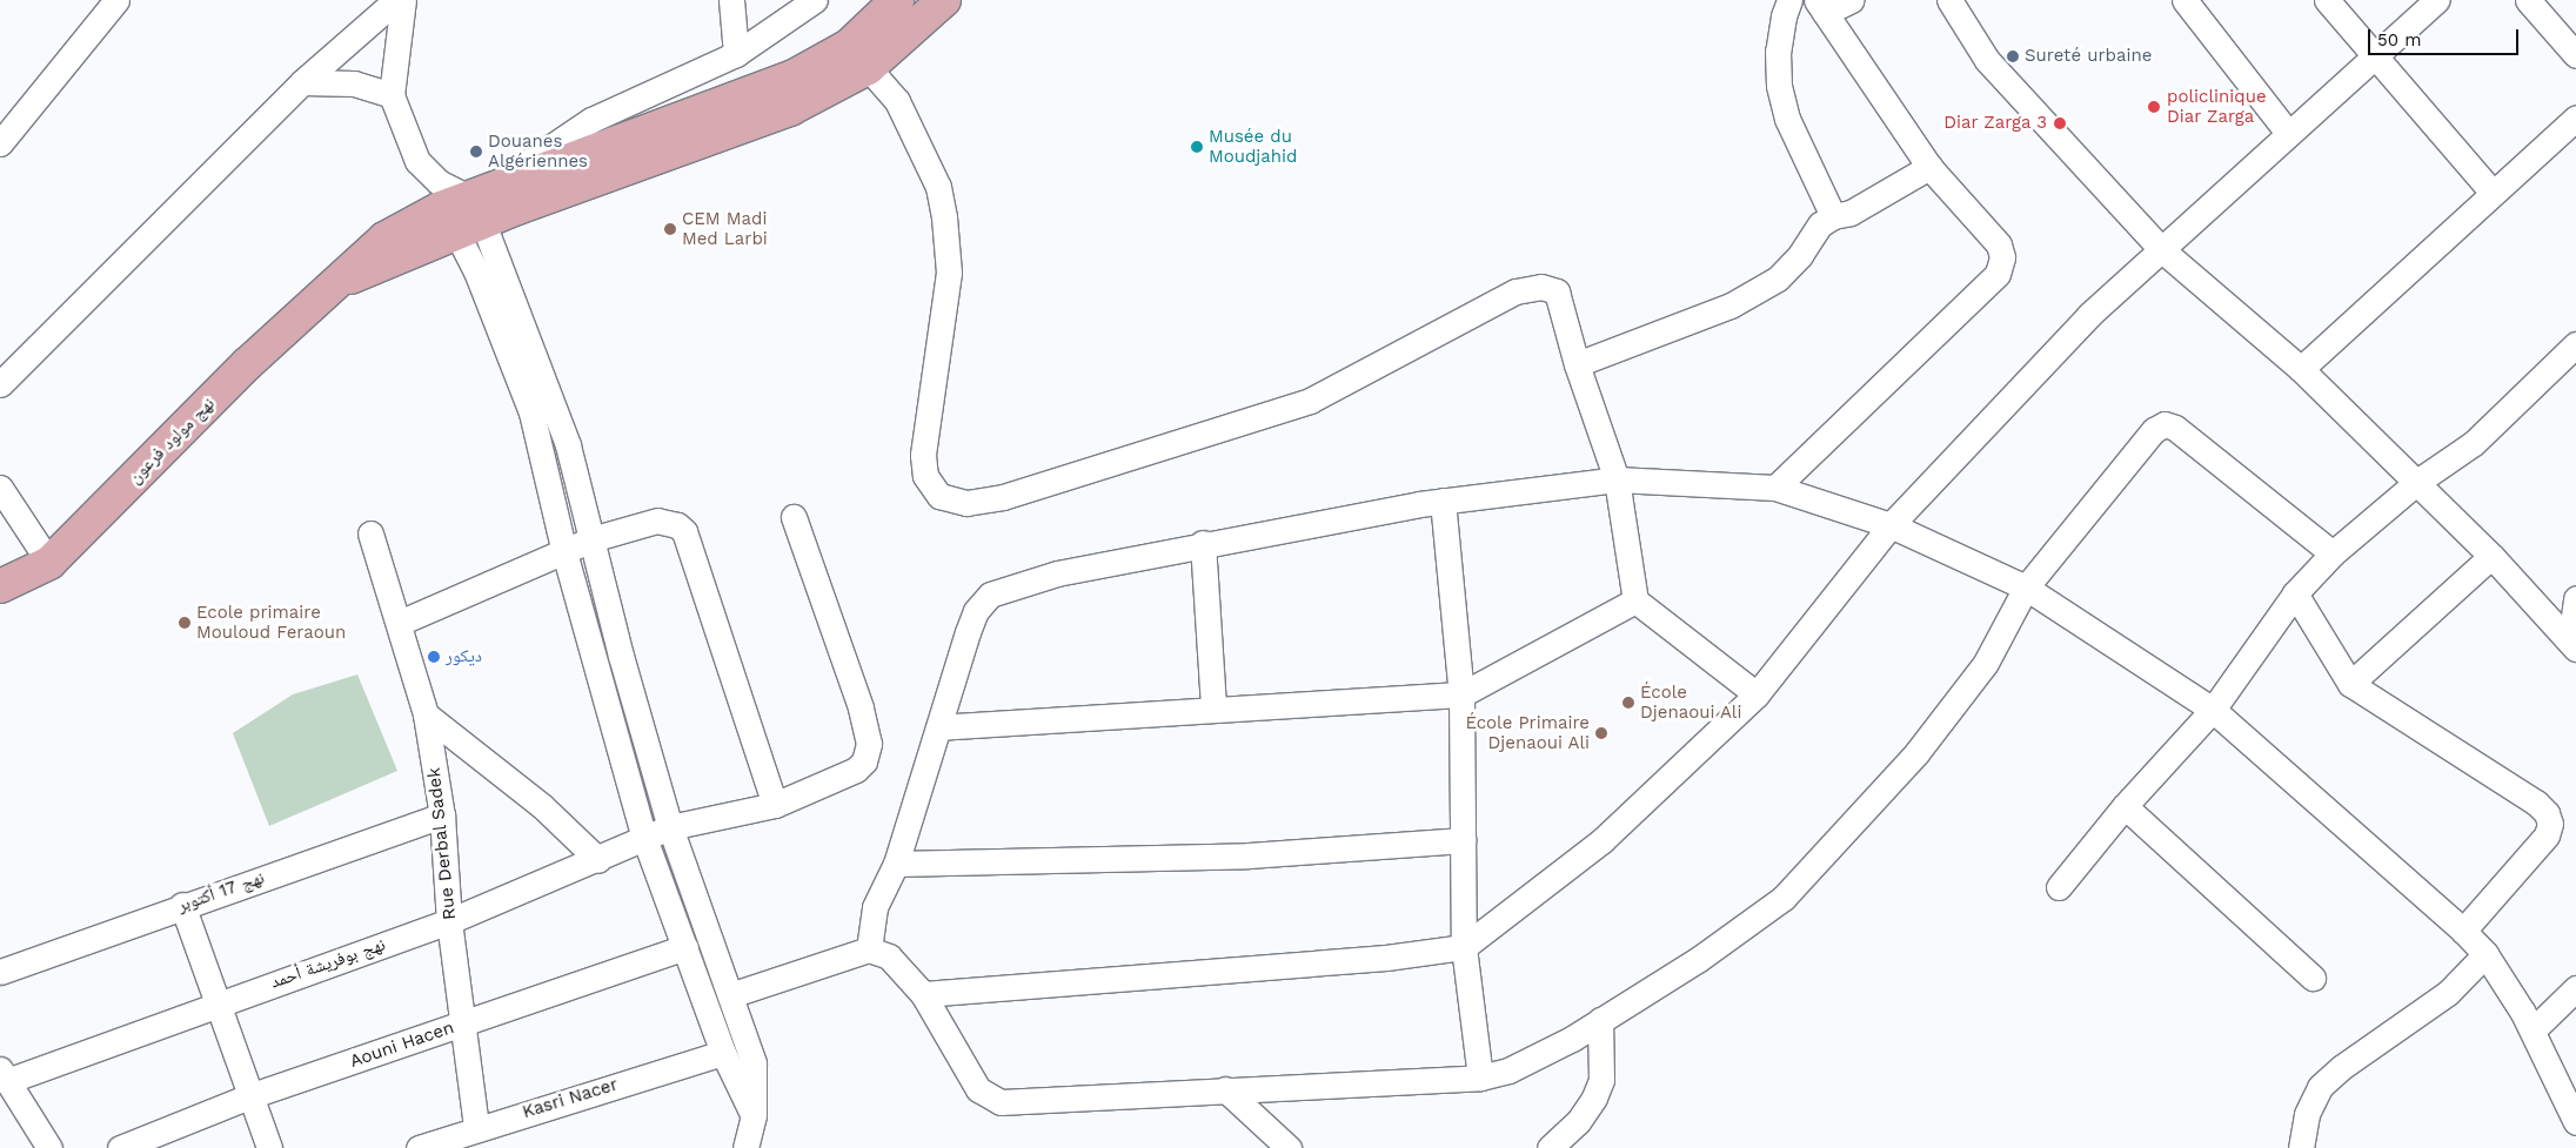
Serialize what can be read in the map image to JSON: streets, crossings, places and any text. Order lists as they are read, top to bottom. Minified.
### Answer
{"streets":{"main road":["نهج مولود فرعون"],"street":["Rue Derbal Sadek","نهج 17 أكتوبر","نهج بوفريشة أحمد","Aouni Hacen","Kasri Nacer"]},"crossings":[["Rue Derbal Sadek","نهج 17 أكتوبر"],["Rue Derbal Sadek","نهج بوفريشة أحمد"],["Rue Derbal Sadek","Aouni Hacen"],["Rue Derbal Sadek","Kasri Nacer"]],"places":["Sureté urbaine","policlinique Diar Zarga","Diar Zarga 3","Musée du Moudjahid","Douanes Algériennes","CEM Madi Med Larbi","Ecole primaire Mouloud Feraoun","ديكور","École Djenaoui Ali","École Primaire Djenaoui Ali"],"scale_bar":"50 m"}
